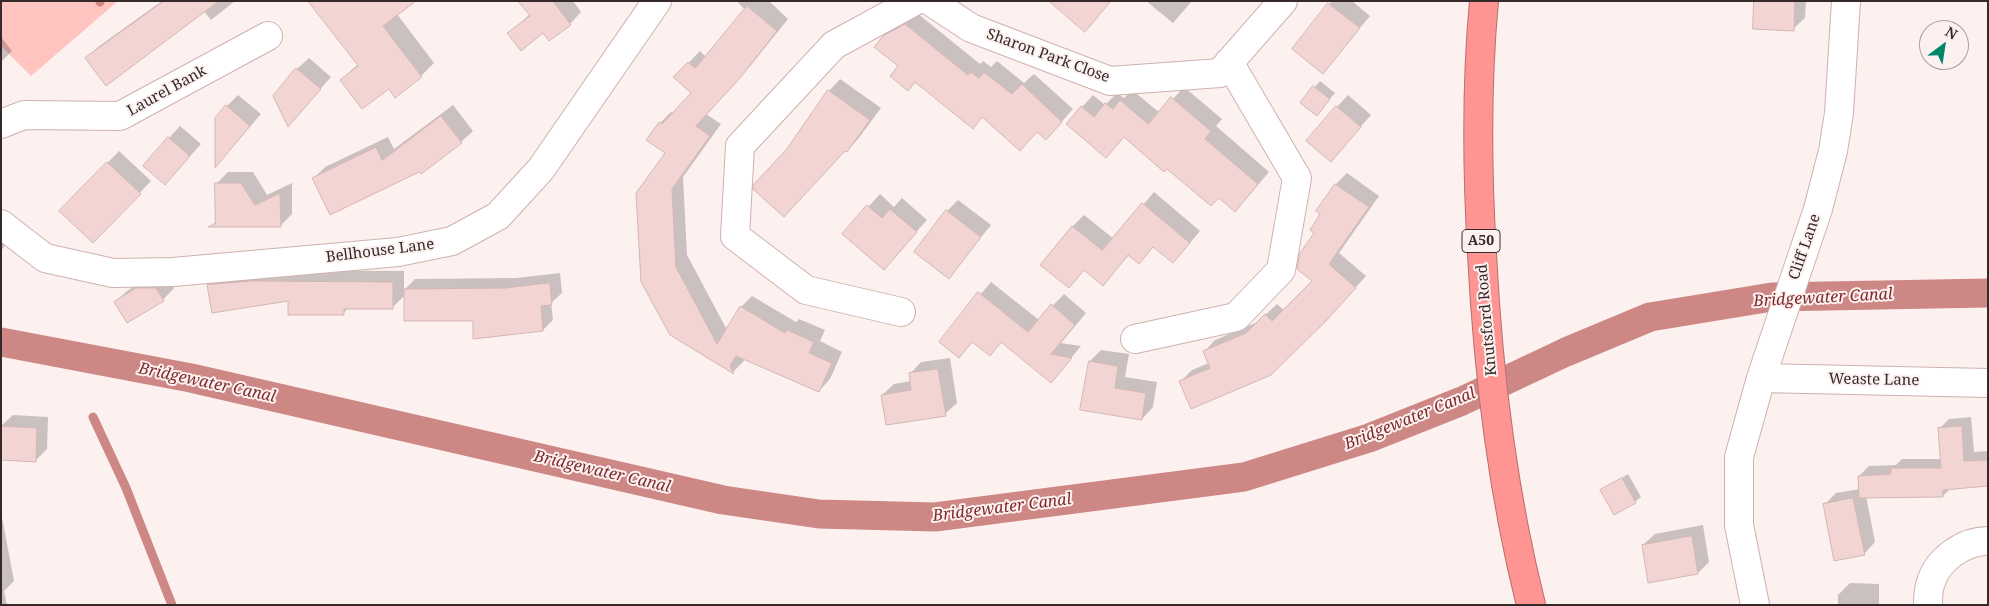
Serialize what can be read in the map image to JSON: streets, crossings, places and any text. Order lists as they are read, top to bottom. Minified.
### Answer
{"streets":{"highway":["A50","Knutsford Road"],"street":["Sharon Park Close","Laurel Bank","Cliff Lane","Bellhouse Lane","Weaste Lane"]},"crossings":[["Cliff Lane","Weaste Lane"]],"water":["Bridgewater Canal"],"north":"top right"}
